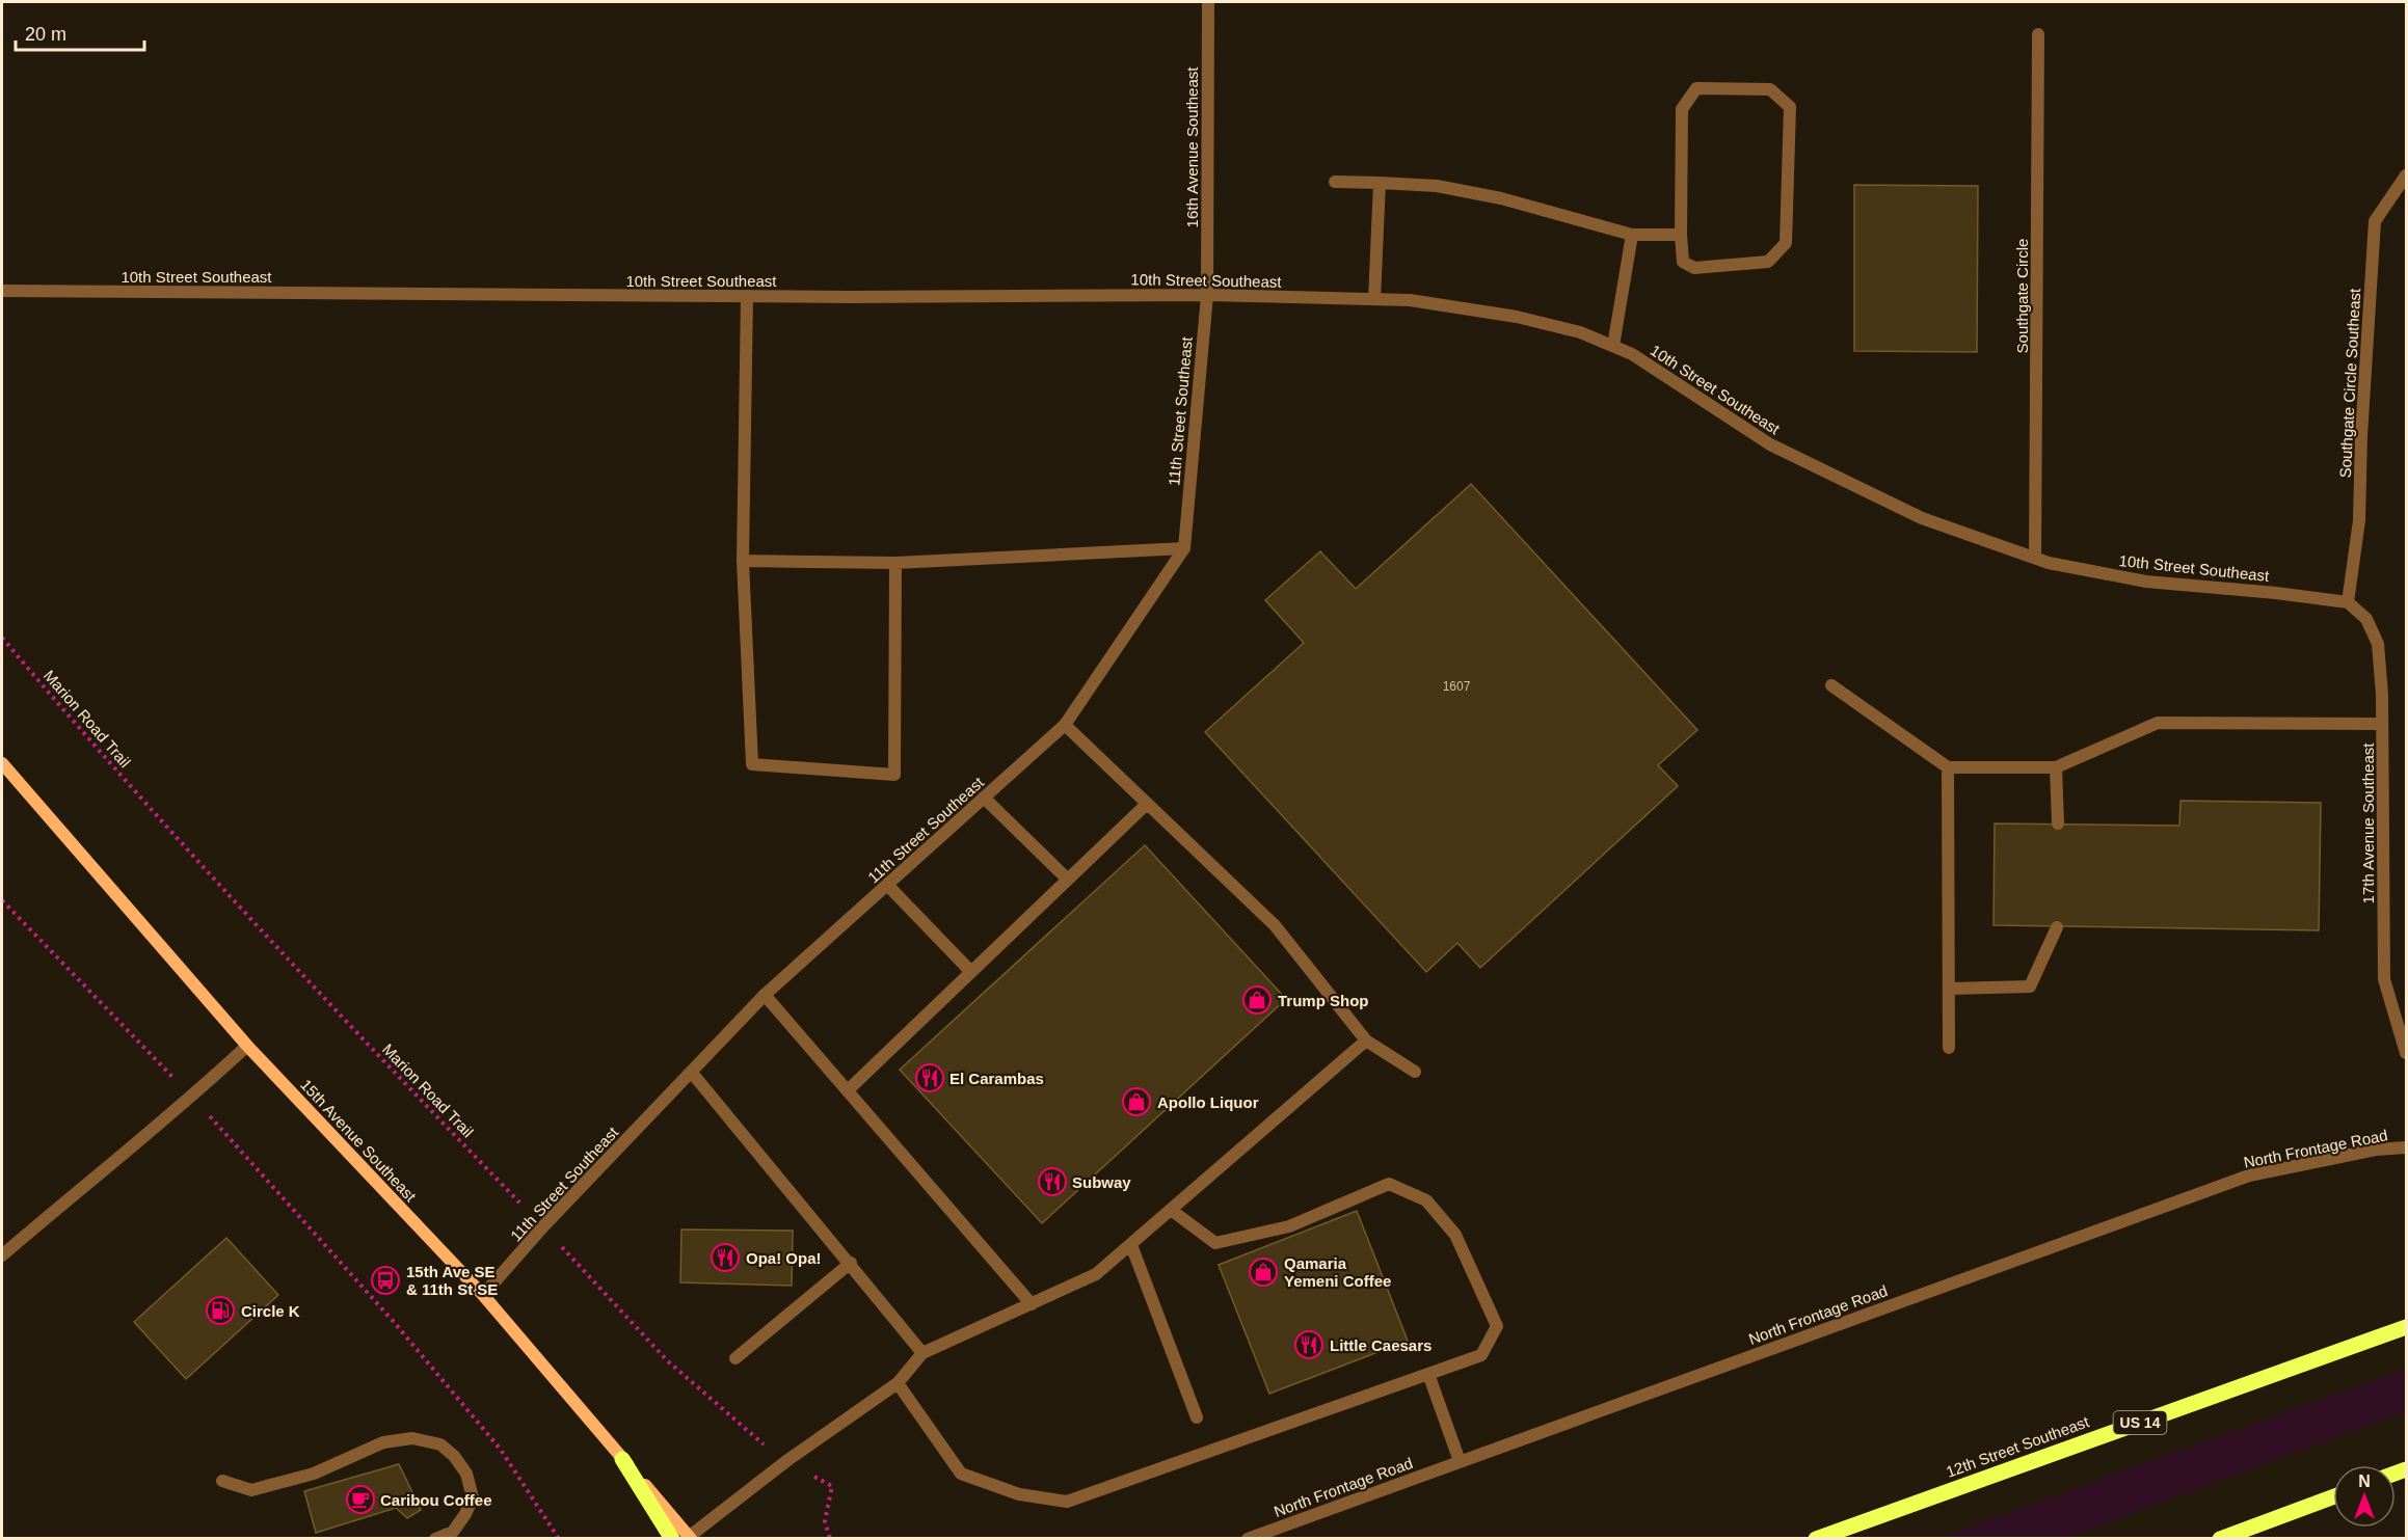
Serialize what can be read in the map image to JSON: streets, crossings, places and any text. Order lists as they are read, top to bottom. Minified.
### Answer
{"streets":{"main road":["15th Avenue Southeast","US 14","12th Street Southeast"],"street":["16th Avenue Southeast","10th Street Southeast","Southgate Circle","Southgate Circle Southeast","11th Street Southeast","17th Avenue Southeast","North Frontage Road"],"path":["Marion Road Trail"]},"crossings":[["16th Avenue Southeast","10th Street Southeast"],["16th Avenue Southeast","11th Street Southeast"],["10th Street Southeast","Southgate Circle"],["10th Street Southeast","Southgate Circle Southeast"],["10th Street Southeast","11th Street Southeast"],["10th Street Southeast","17th Avenue Southeast"],["Southgate Circle Southeast","17th Avenue Southeast"],["11th Street Southeast","Marion Road Trail"],["11th Street Southeast","15th Avenue Southeast"]],"places":{"shop":["Trump Shop","Apollo Liquor","Qamaria Yemeni Coffee"],"restaurant":["El Carambas","Subway","Opa! Opa!","Little Caesars"],"bus stop":["15th Ave SE & 11th St SE"],"fuel station":["Circle K"],"cafe":["Caribou Coffee"]},"house_numbers":["1607"],"scale_bar":"20 m","north":"top"}
